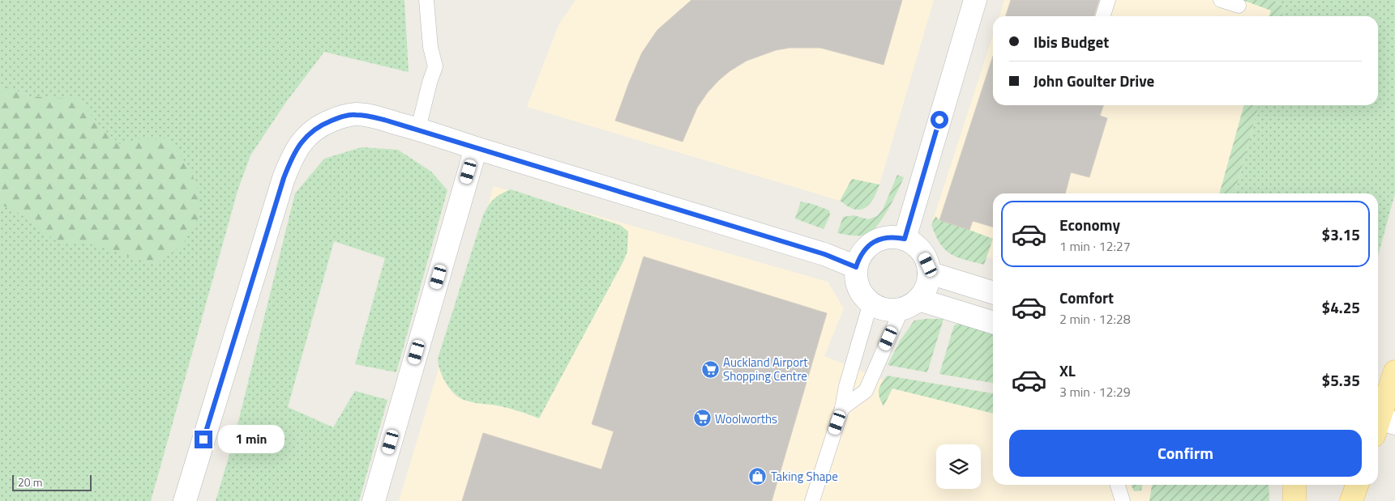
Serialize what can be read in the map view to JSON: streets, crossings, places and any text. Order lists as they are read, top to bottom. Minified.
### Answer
{"places":{"supermarket":["Auckland Airport Shopping Centre","Woolworths"],"shop":["Taking Shape"]},"scale_bar":"20 m","page":{"banner":["Ibis Budget","John Goulter Drive"],"list":[{"name":"Economy","note":"1 min · 12:27","value":"$3.15"},{"name":"Comfort","note":"2 min · 12:28","value":"$4.25"},{"name":"XL","note":"3 min · 12:29","value":"$5.35"}],"buttons":"Confirm","bubble":"1 min","scale":"20 m"}}
